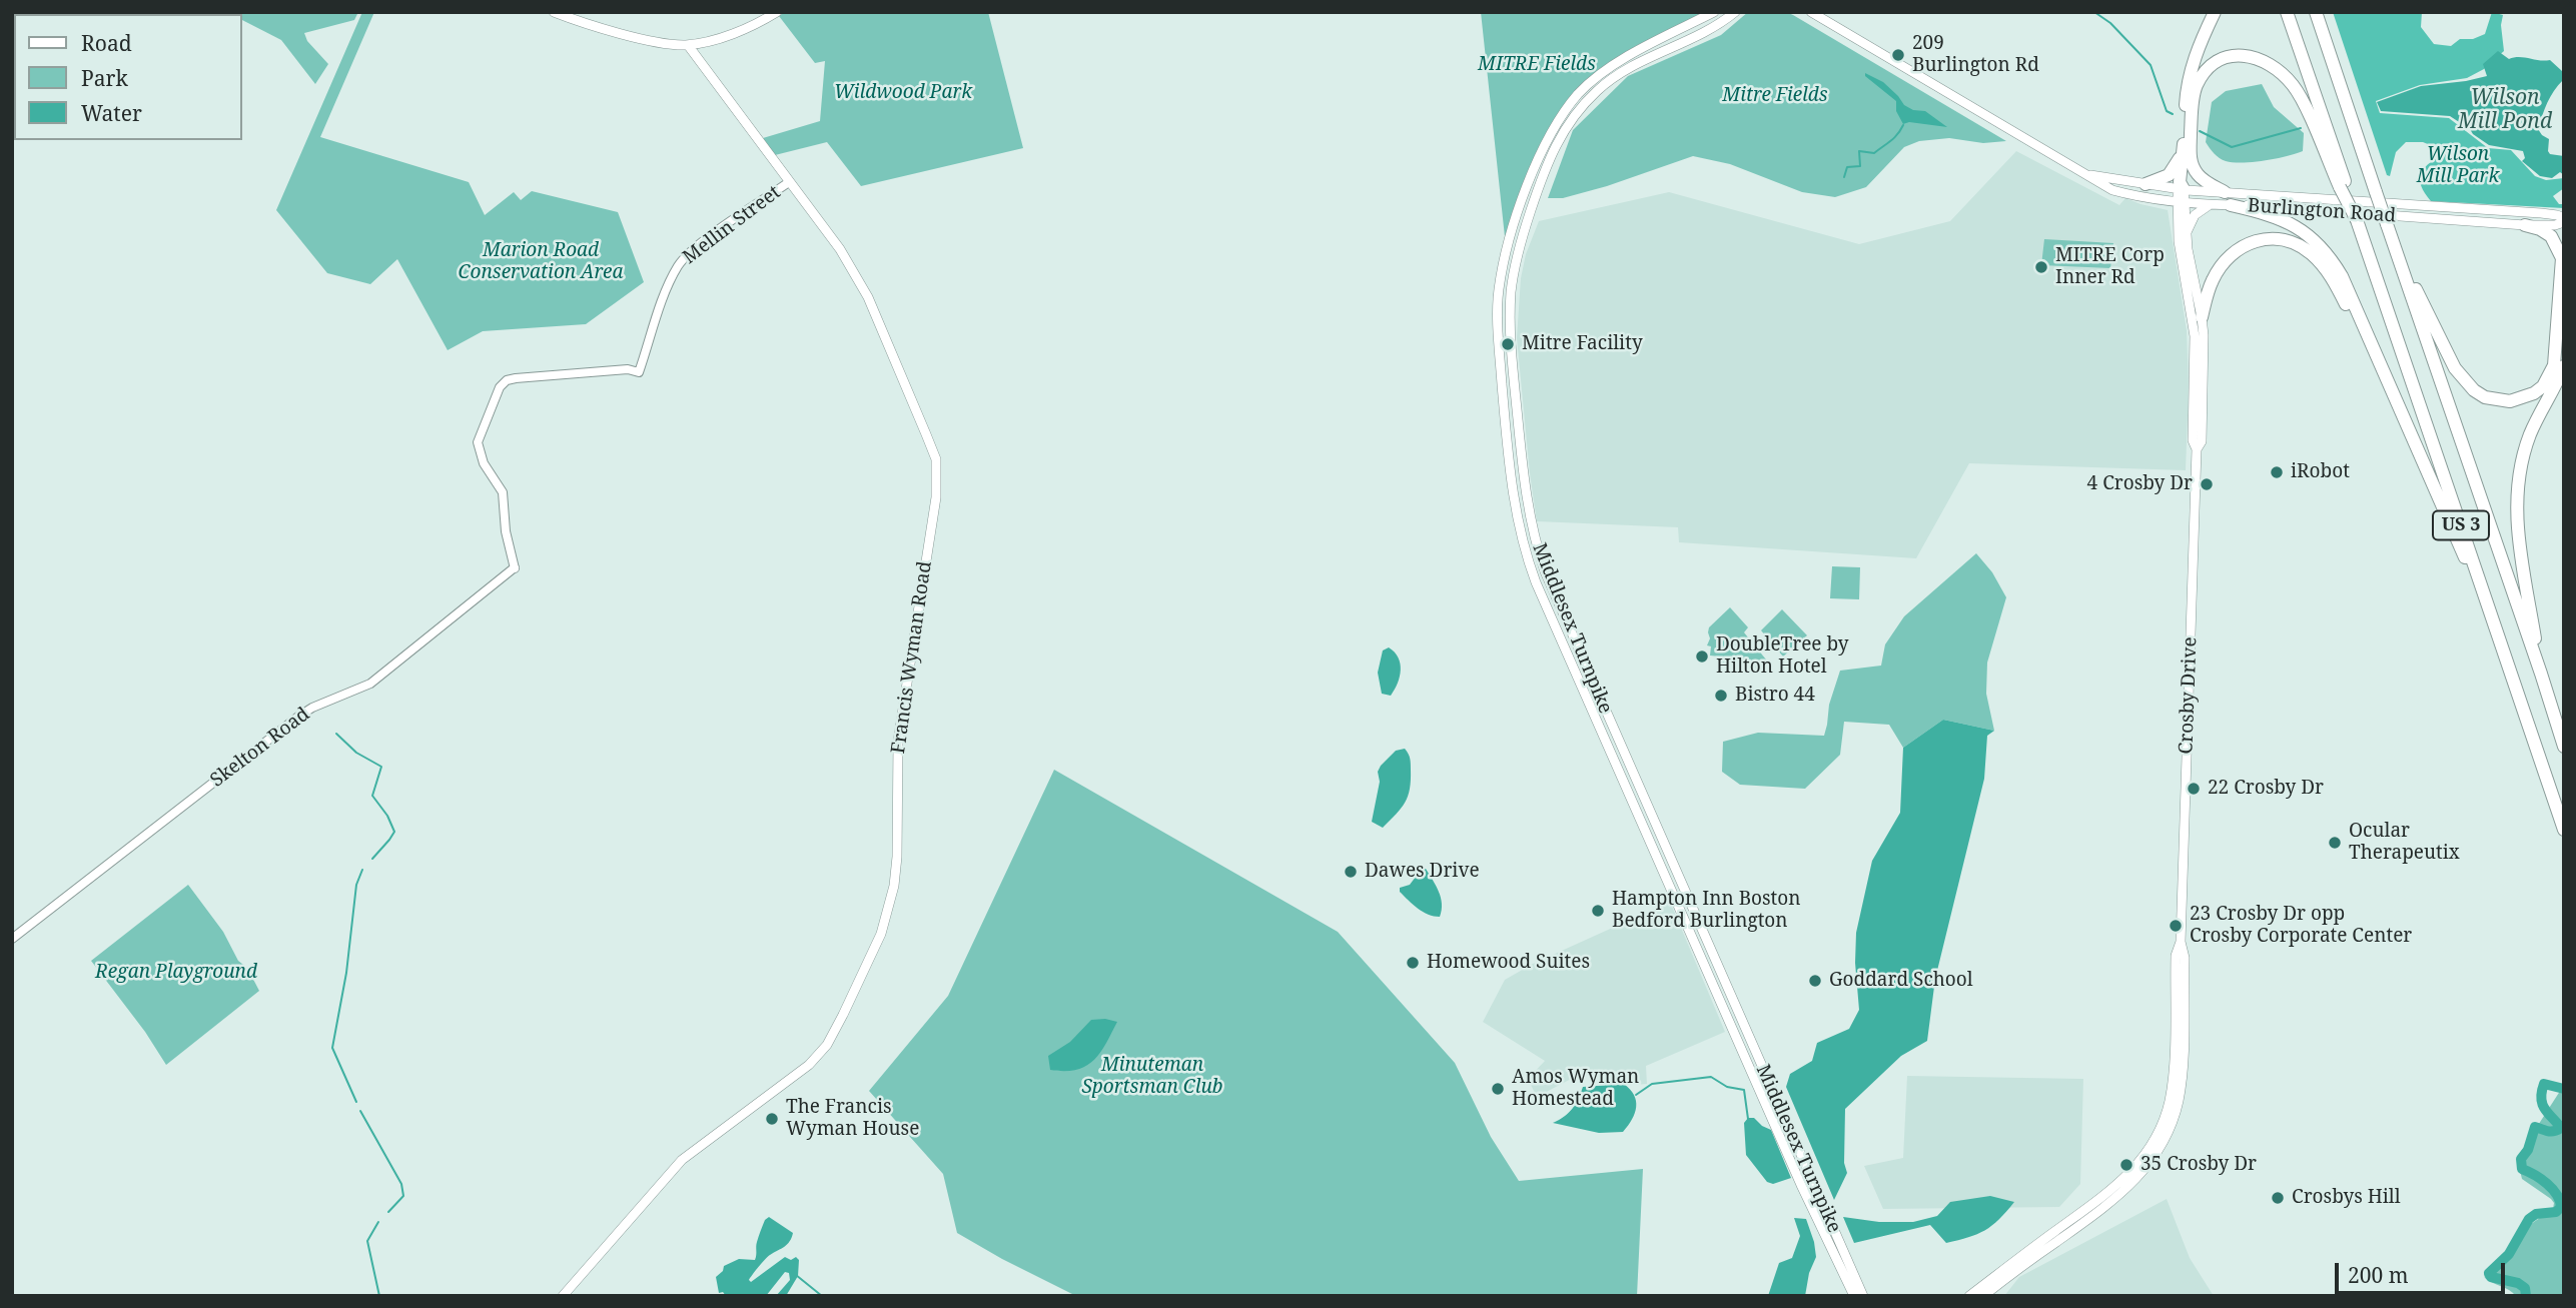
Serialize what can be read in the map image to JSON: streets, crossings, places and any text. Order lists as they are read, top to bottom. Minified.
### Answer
{"streets":{"highway":["US 3"],"main road":["Burlington Road","Middlesex Turnpike","Francis Wyman Road","Crosby Drive"],"street":["Mellin Street","Skelton Road"]},"crossings":[["Burlington Road","Crosby Drive"],["Mellin Street","Francis Wyman Road"],["Mellin Street","Skelton Road"]],"water":["Wilson Mill Pond"],"parks":["MITRE Fields","Wildwood Park","Mitre Fields","Wilson Mill Park","Marion Road Conservation Area","Regan Playground","Minuteman Sportsman Club"],"places":["209 Burlington Rd","MITRE Corp Inner Rd","Mitre Facility","iRobot","4 Crosby Dr","DoubleTree by Hilton Hotel","Bistro 44","22 Crosby Dr","Ocular Therapeutix","Dawes Drive","Hampton Inn Boston Bedford Burlington","23 Crosby Dr opp Crosby Corporate Center","Homewood Suites","Goddard School","Amos Wyman Homestead","The Francis Wyman House","35 Crosby Dr","Crosbys Hill"],"legend":["Road","Park","Water"],"scale_bar":"200 m"}
